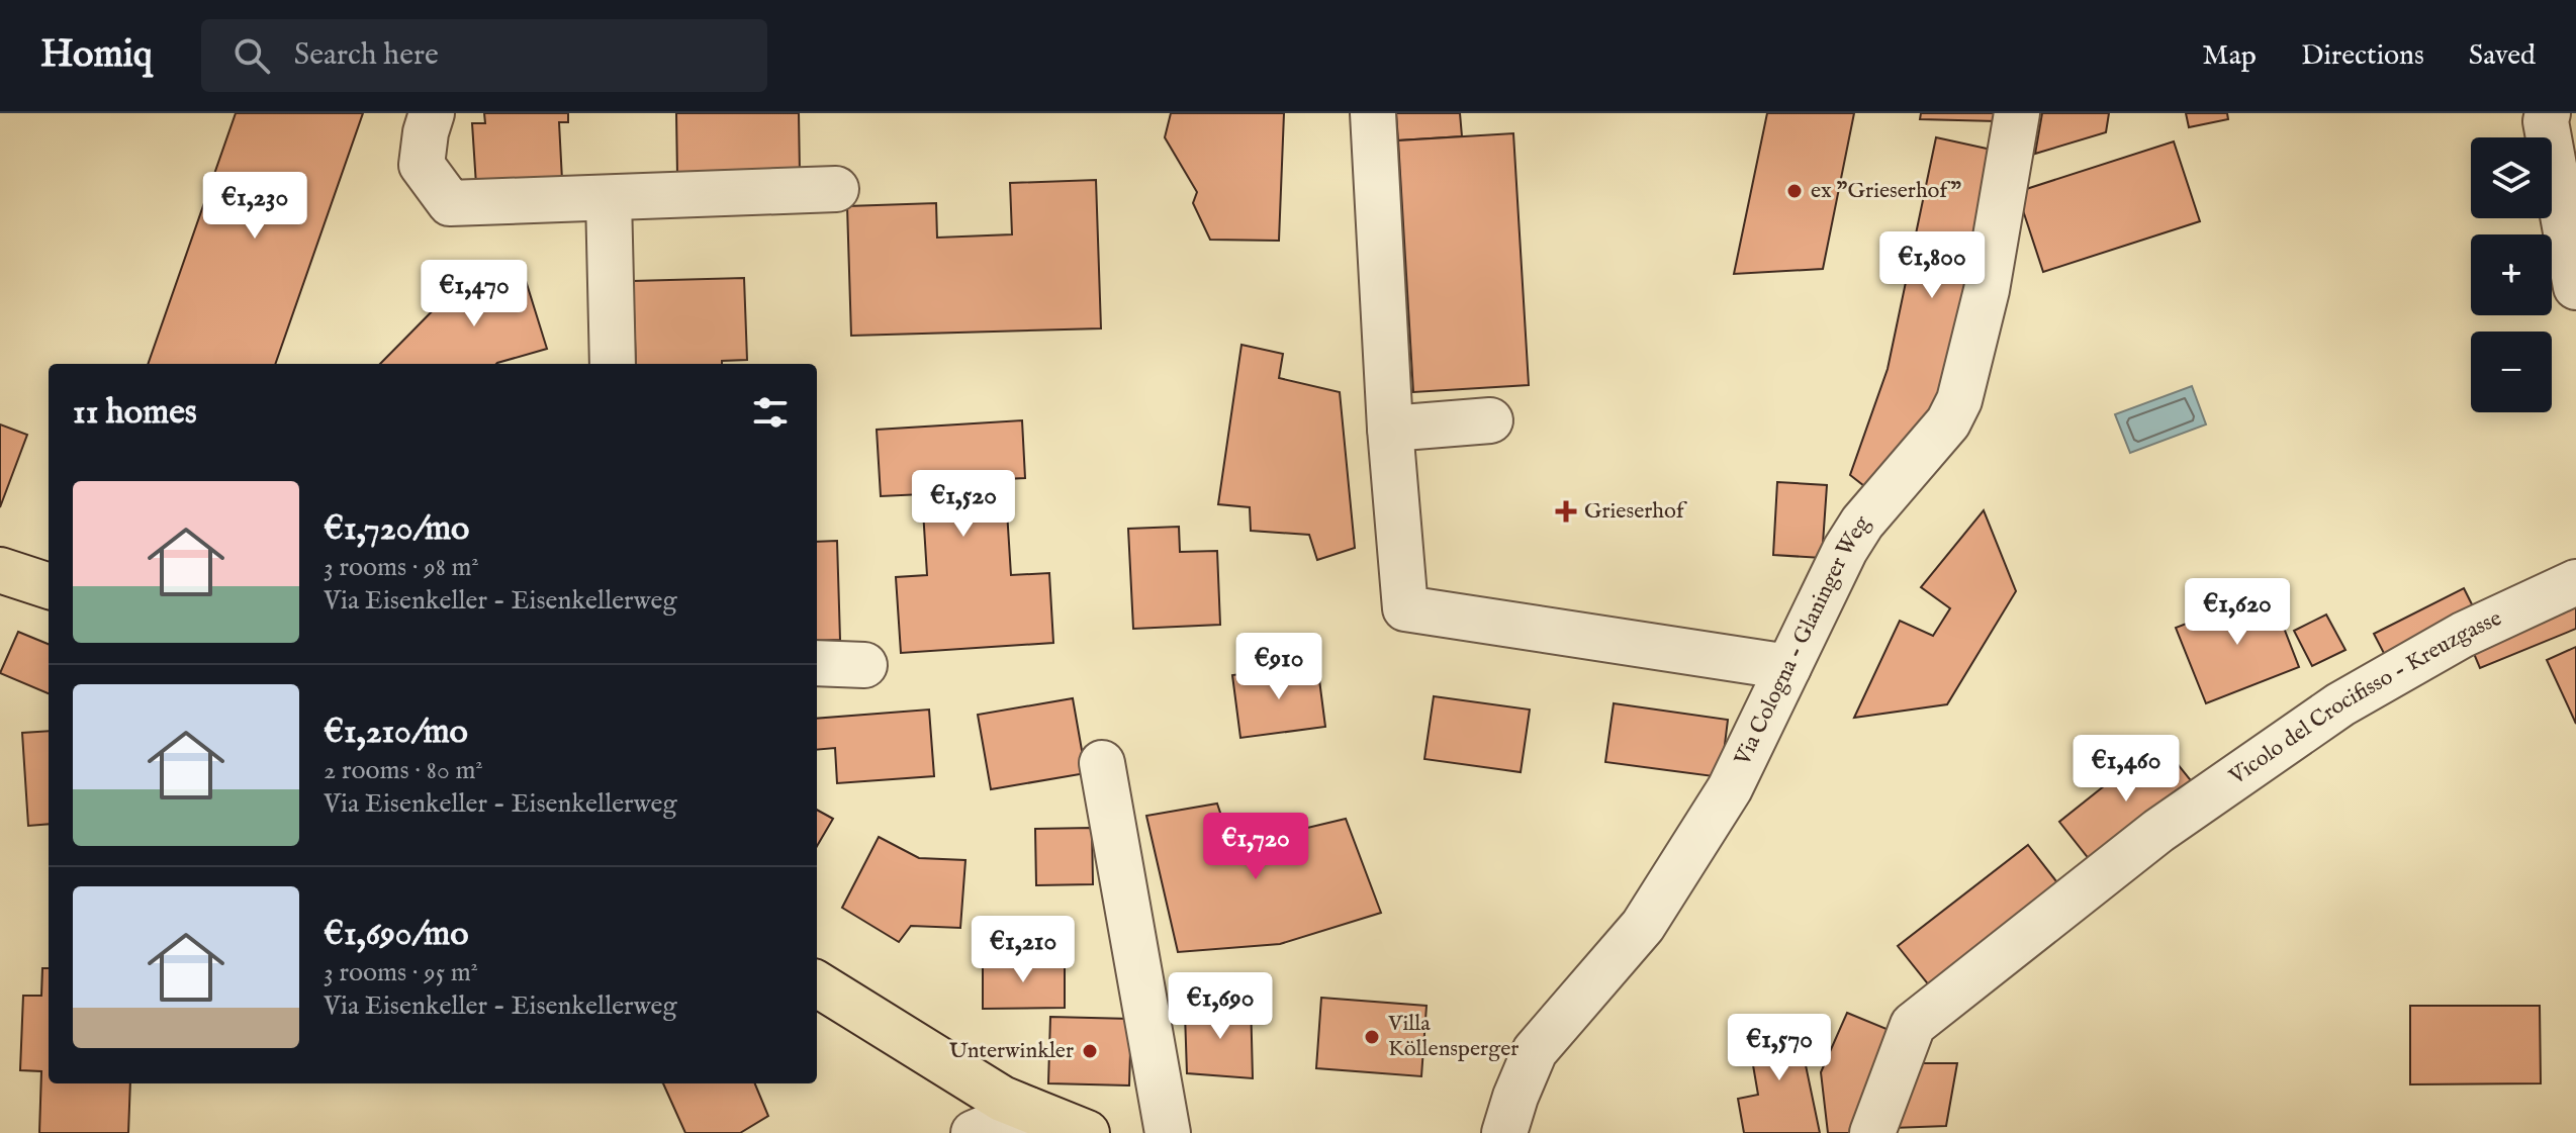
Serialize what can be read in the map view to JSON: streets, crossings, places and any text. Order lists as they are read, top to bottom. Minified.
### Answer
{"streets":{"street":["Via Cologna - Glaninger Weg","Vicolo del Crocifisso - Kreuzgasse"]},"places":{"other":["ex \"Grieserhof\"","Villa Köllensperger","Unterwinkler"],"health":["Grieserhof"]},"page":{"header":"Homiq","search":"Search here","nav":["Map","Directions","Saved"],"map_buttons":["+","−"],"price":["€1,230","€1,800","€1,470","€1,520","€1,620","€910","€1,460","€1,720","€1,210","€1,690","€1,570"],"heading":"11 homes","list":[{"name":"€1,720/mo","note":"3 rooms · 98 m² · Via Eisenkeller - Eisenkellerweg"},{"name":"€1,210/mo","note":"2 rooms · 80 m² · Via Eisenkeller - Eisenkellerweg"},{"name":"€1,690/mo","note":"3 rooms · 95 m² · Via Eisenkeller - Eisenkellerweg"}]}}
